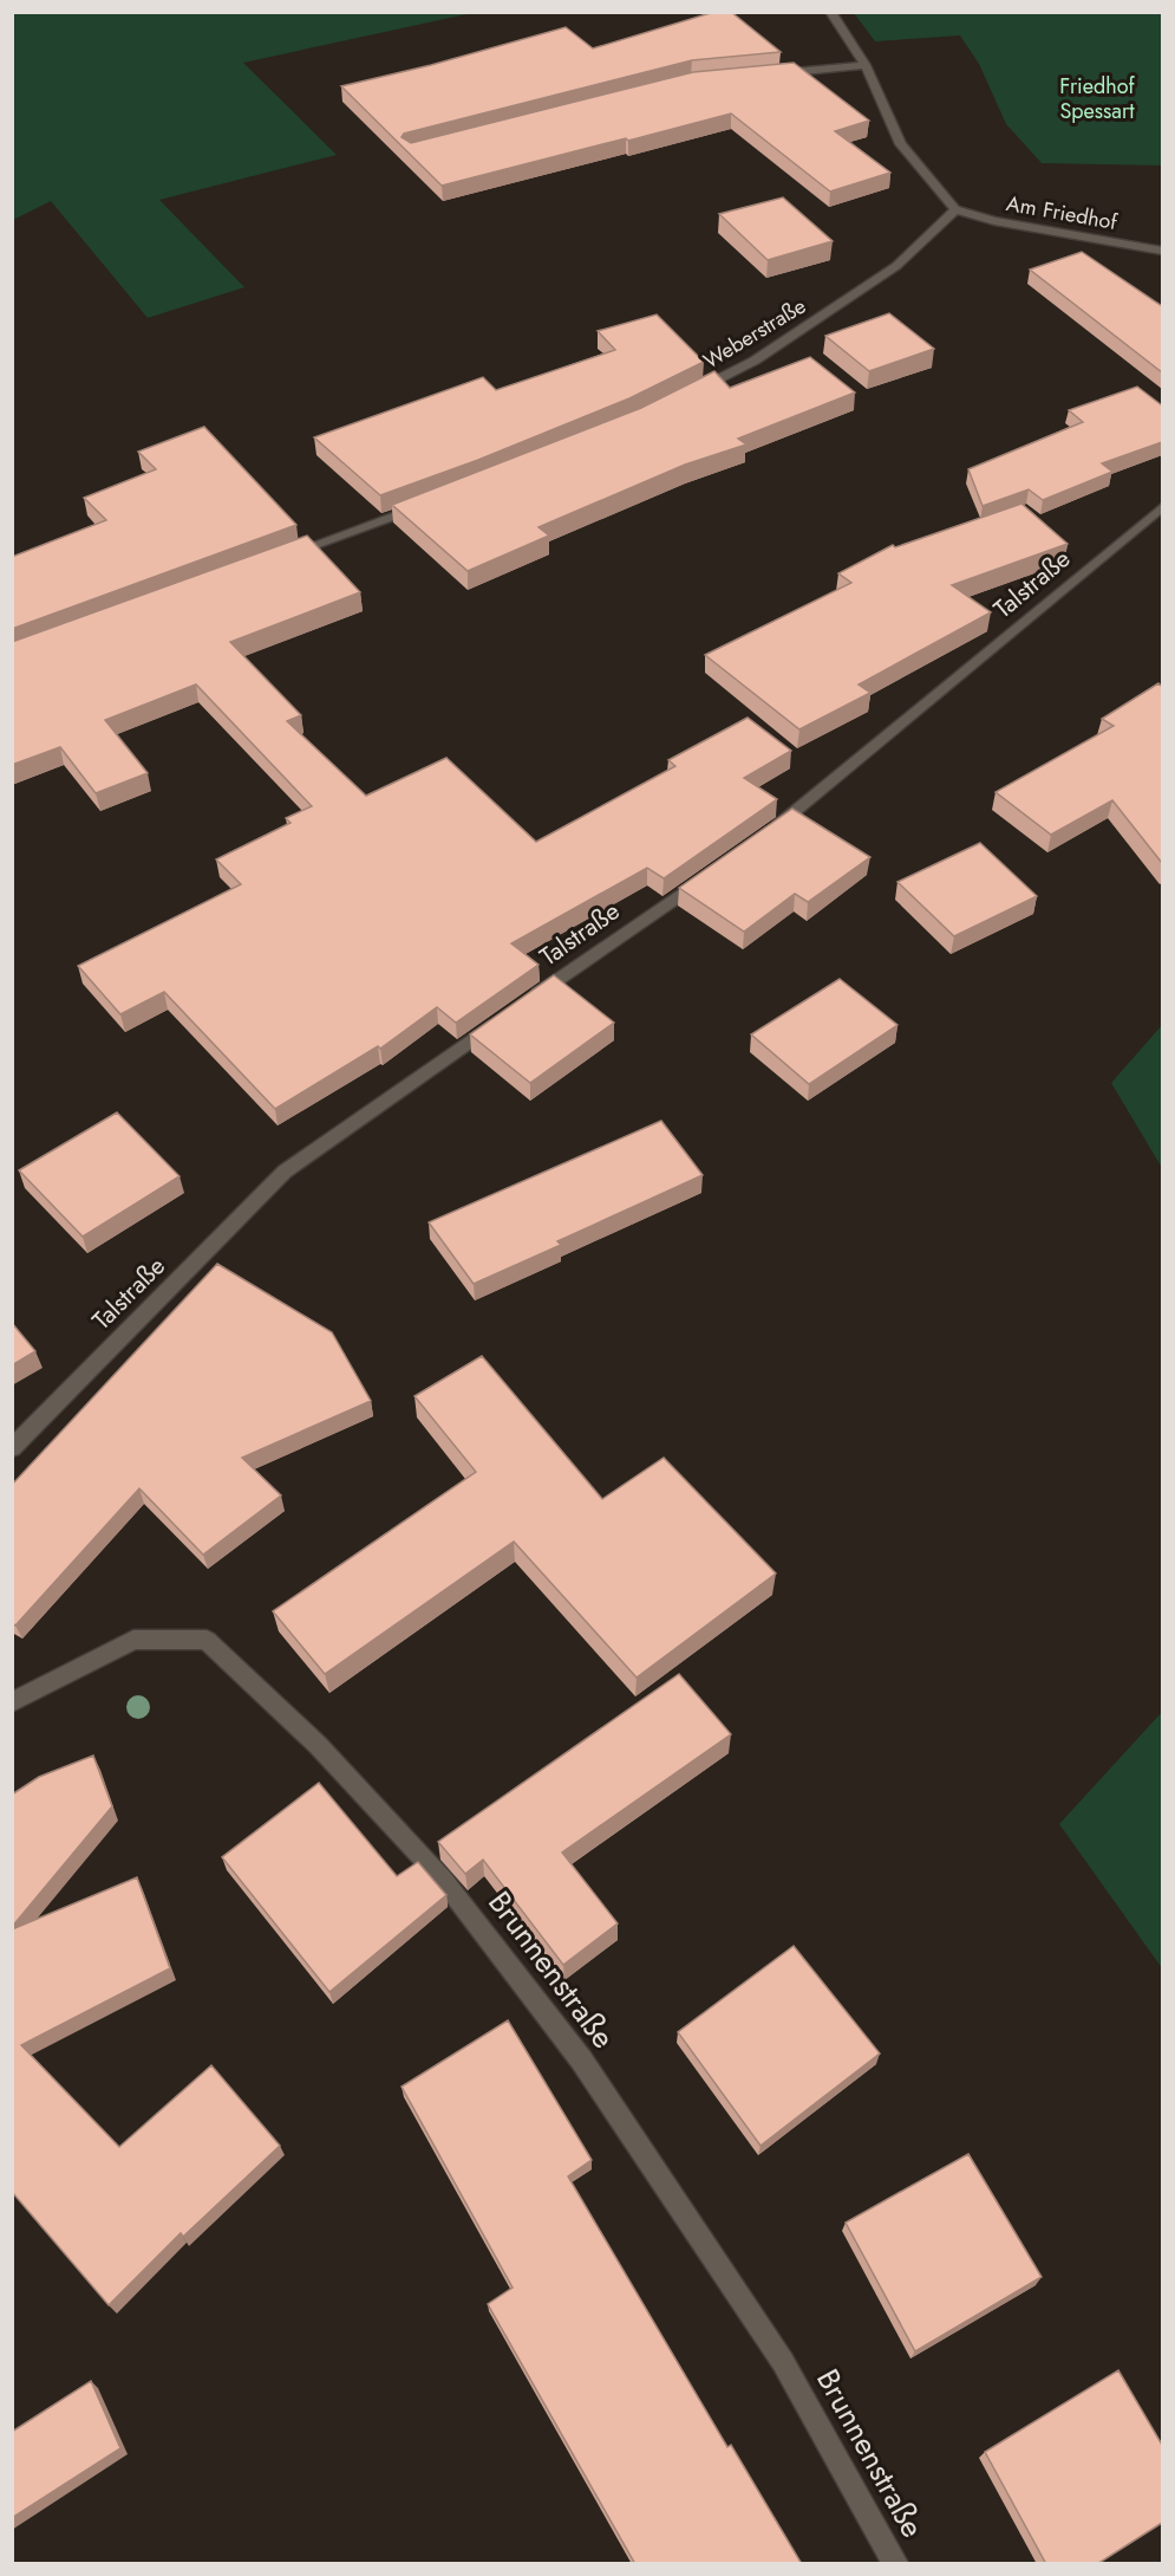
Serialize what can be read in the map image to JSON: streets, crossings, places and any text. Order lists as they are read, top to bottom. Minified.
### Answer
{"streets":{"street":["Am Friedhof","Weberstraße","Talstraße","Brunnenstraße"]},"crossings":[["Am Friedhof","Weberstraße"]],"parks":["Friedhof Spessart"]}
